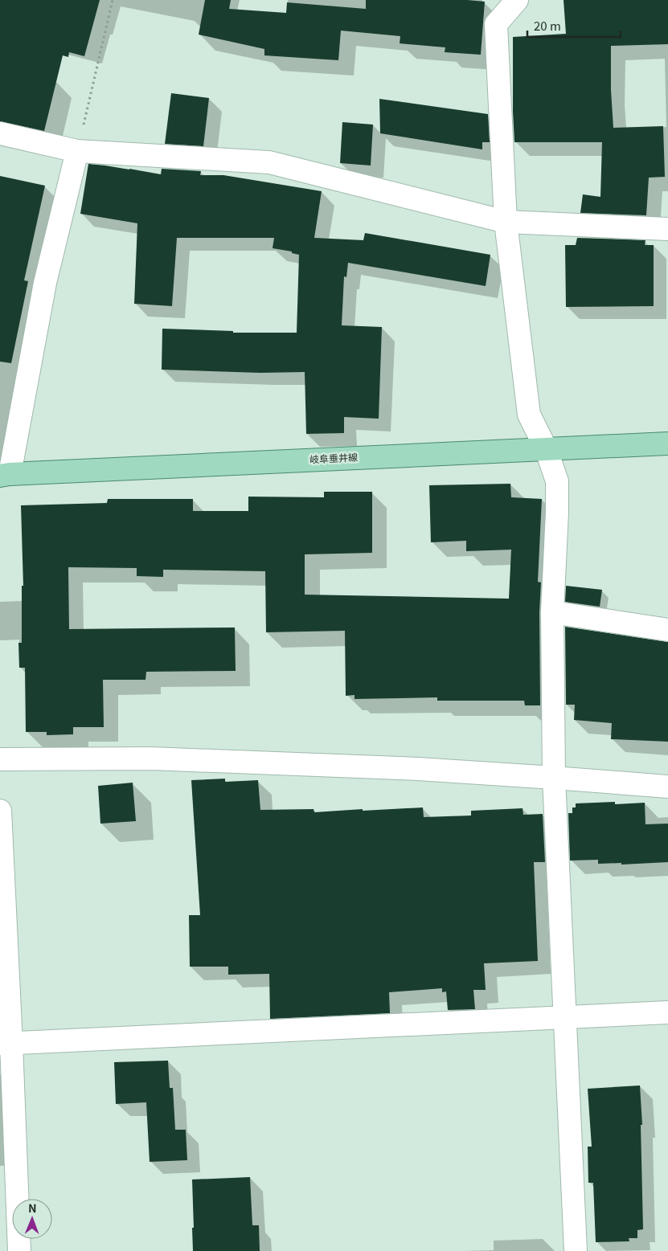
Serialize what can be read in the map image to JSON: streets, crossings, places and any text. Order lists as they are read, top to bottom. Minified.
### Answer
{"streets":{"main road":["岐阜垂井線"]},"scale_bar":"20 m","north":"top"}
